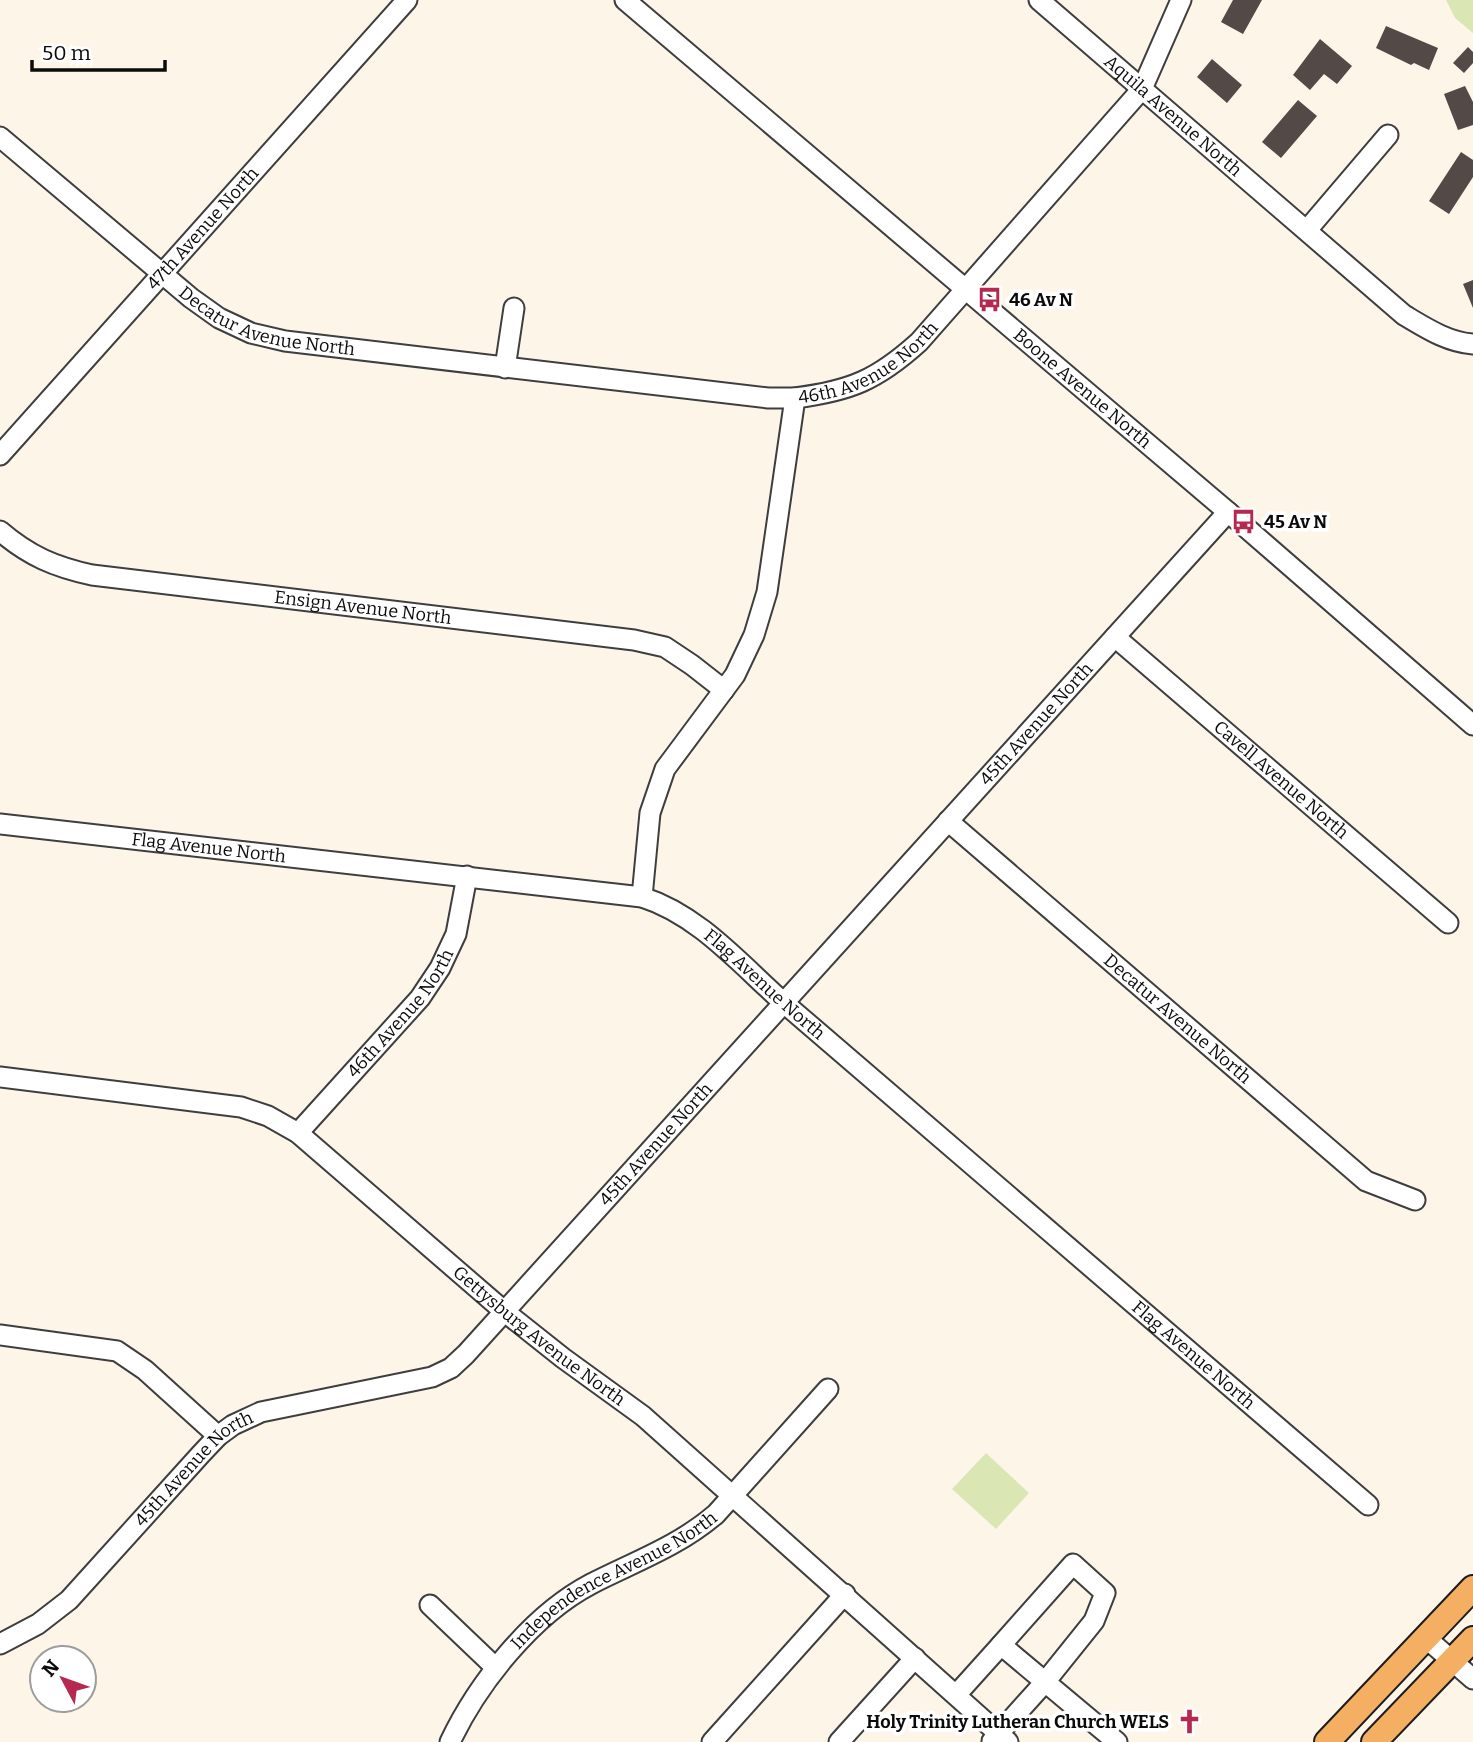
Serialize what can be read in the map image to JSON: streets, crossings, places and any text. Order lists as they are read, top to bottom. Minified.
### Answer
{"streets":{"street":["Aquila Avenue North","47th Avenue North","Decatur Avenue North","46th Avenue North","Boone Avenue North","Ensign Avenue North","45th Avenue North","Cavell Avenue North","Flag Avenue North","Gettysburg Avenue North","Independence Avenue North"]},"crossings":[["Aquila Avenue North","46th Avenue North"],["47th Avenue North","Decatur Avenue North"],["Decatur Avenue North","46th Avenue North"],["Decatur Avenue North","45th Avenue North"],["46th Avenue North","Boone Avenue North"],["46th Avenue North","Ensign Avenue North"],["46th Avenue North","Flag Avenue North"],["46th Avenue North","Gettysburg Avenue North"],["Boone Avenue North","45th Avenue North"],["45th Avenue North","Cavell Avenue North"],["45th Avenue North","Flag Avenue North"],["45th Avenue North","Gettysburg Avenue North"],["Gettysburg Avenue North","Independence Avenue North"]],"places":{"bus stop":["46 Av N","45 Av N"],"church":["Holy Trinity Lutheran Church WELS"]},"scale_bar":"50 m","north":"top left"}
